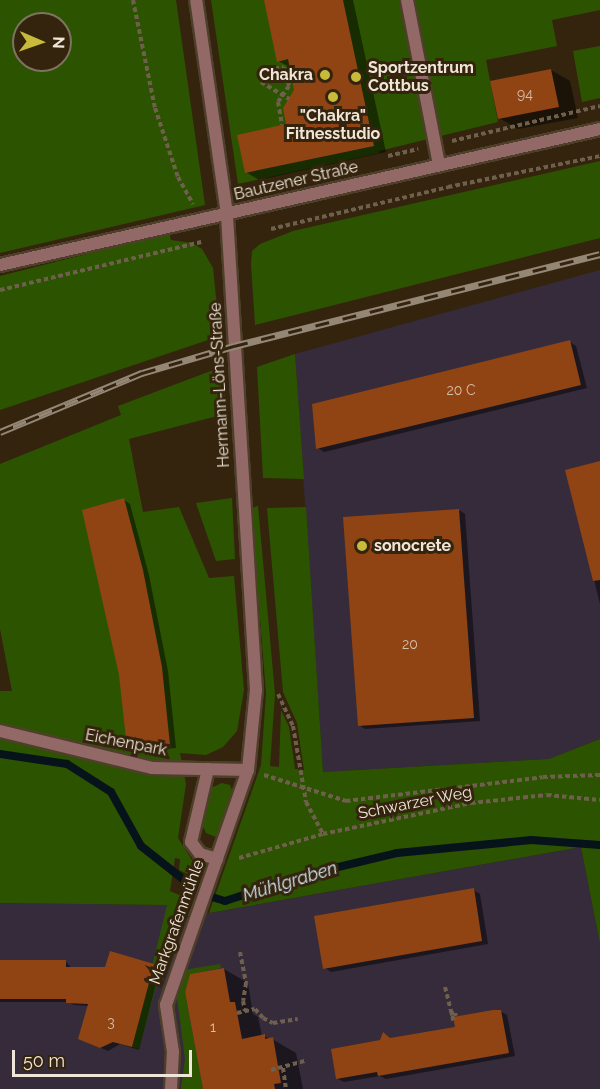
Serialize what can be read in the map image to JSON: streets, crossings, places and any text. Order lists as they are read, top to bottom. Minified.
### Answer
{"streets":{"street":["Bautzener Straße","Hermann-Löns-Straße","Eichenpark","Markgrafenmühle"],"path":["Schwarzer Weg"]},"crossings":[["Bautzener Straße","Hermann-Löns-Straße"],["Hermann-Löns-Straße","Eichenpark"],["Hermann-Löns-Straße","Markgrafenmühle"],["Eichenpark","Markgrafenmühle"]],"water":["Mühlgraben"],"places":["Chakra","Sportzentrum Cottbus","\"Chakra\" Fitnesstudio","sonocrete"],"house_numbers":["94","20 C","20","3","1"],"scale_bar":"50 m","north":"right"}
